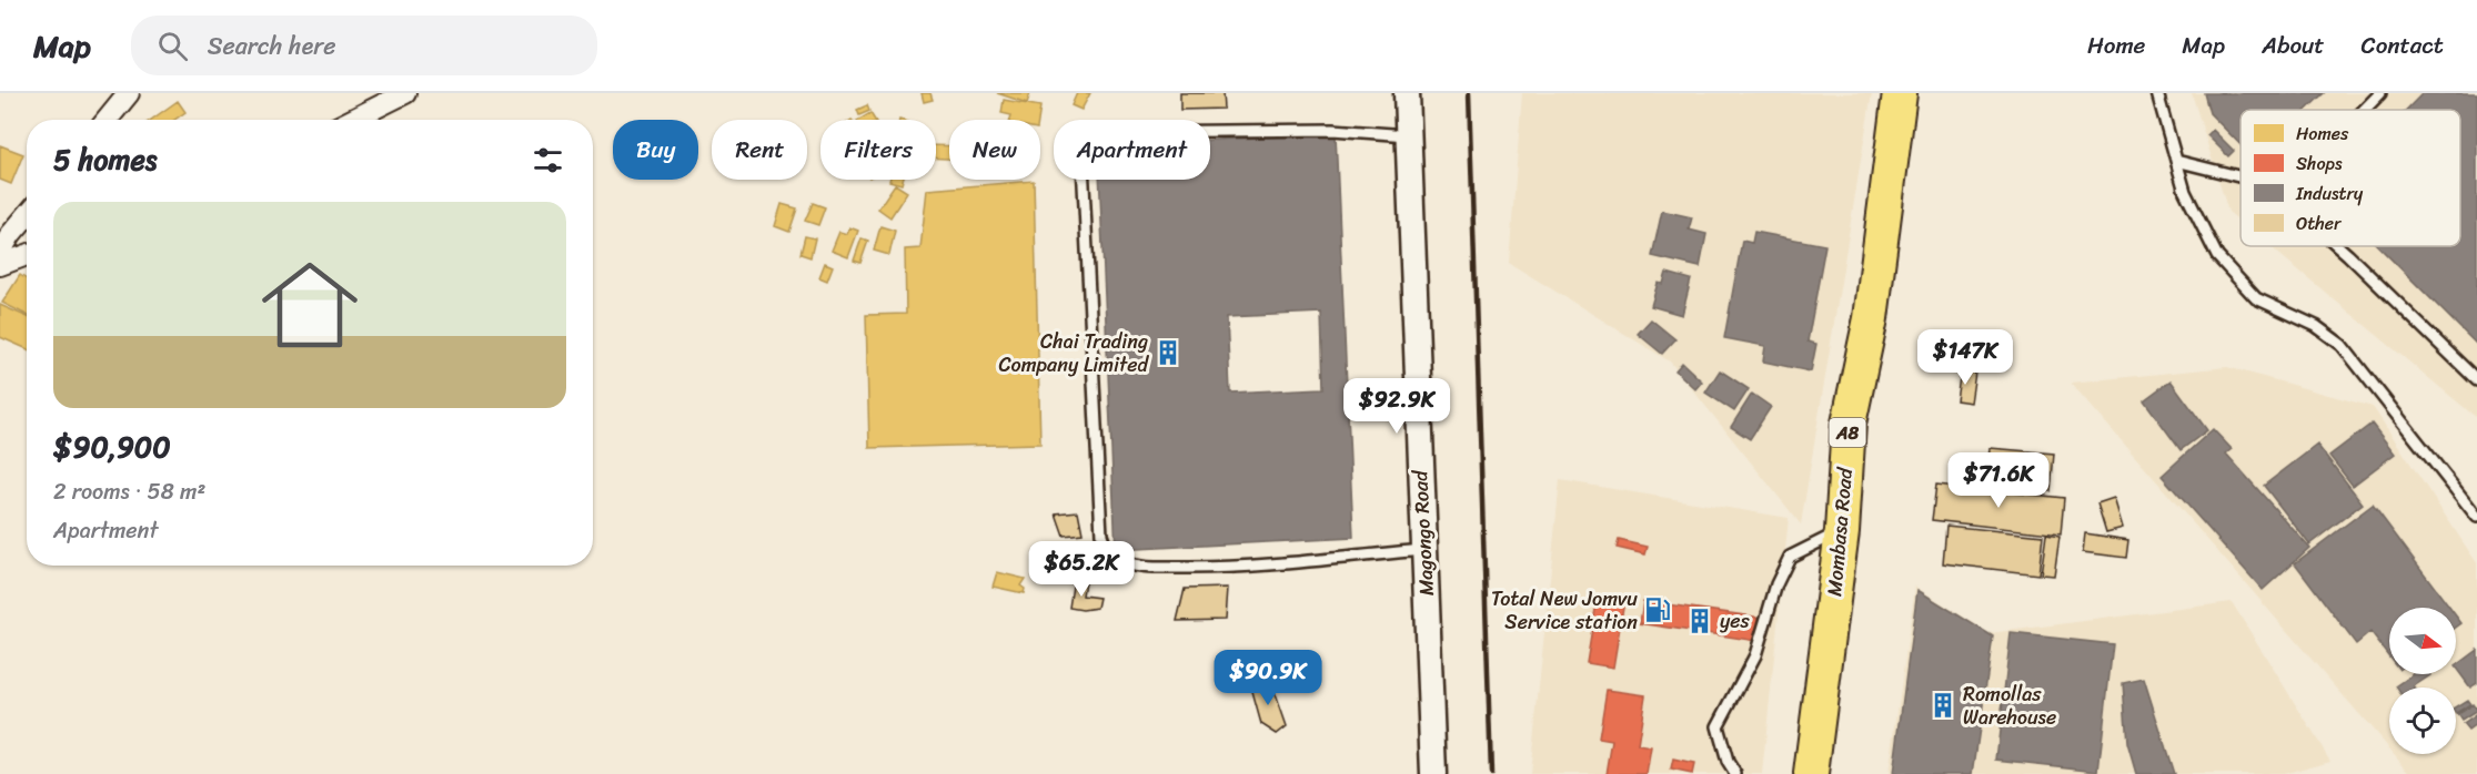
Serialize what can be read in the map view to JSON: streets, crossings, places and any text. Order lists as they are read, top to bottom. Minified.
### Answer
{"streets":{"highway":["A8","Mombasa Road"],"street":["Magongo Road"]},"places":{"building":["Chai Trading Company Limited","yes","Romollas Warehouse"],"fuel station":["Total New Jomvu Service station"]},"legend":["Homes","Shops","Industry","Other"],"north":"right","page":{"header":"Map","search":"Search here","nav":["Home","Map","About","Contact"],"chip":["Buy","Rent","Filters","New","Apartment"],"heading":"5 homes","list":[{"name":"$90,900","note":"2 rooms · 58 m² · Apartment"}],"price":["$147K","$92.9K","$71.6K","$65.2K","$90.9K"]}}
